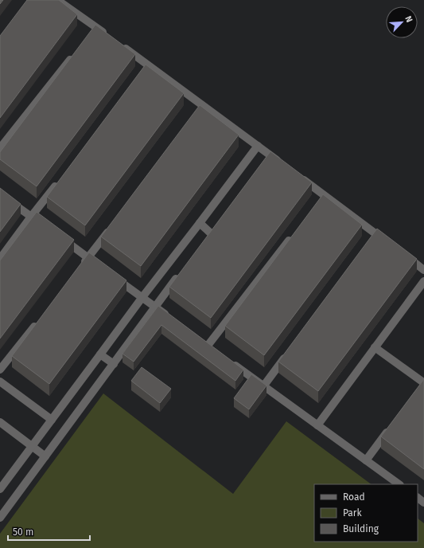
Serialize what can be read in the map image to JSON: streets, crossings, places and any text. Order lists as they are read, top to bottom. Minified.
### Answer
{"legend":["Road","Park","Building"],"scale_bar":"50 m","north":"top right"}
